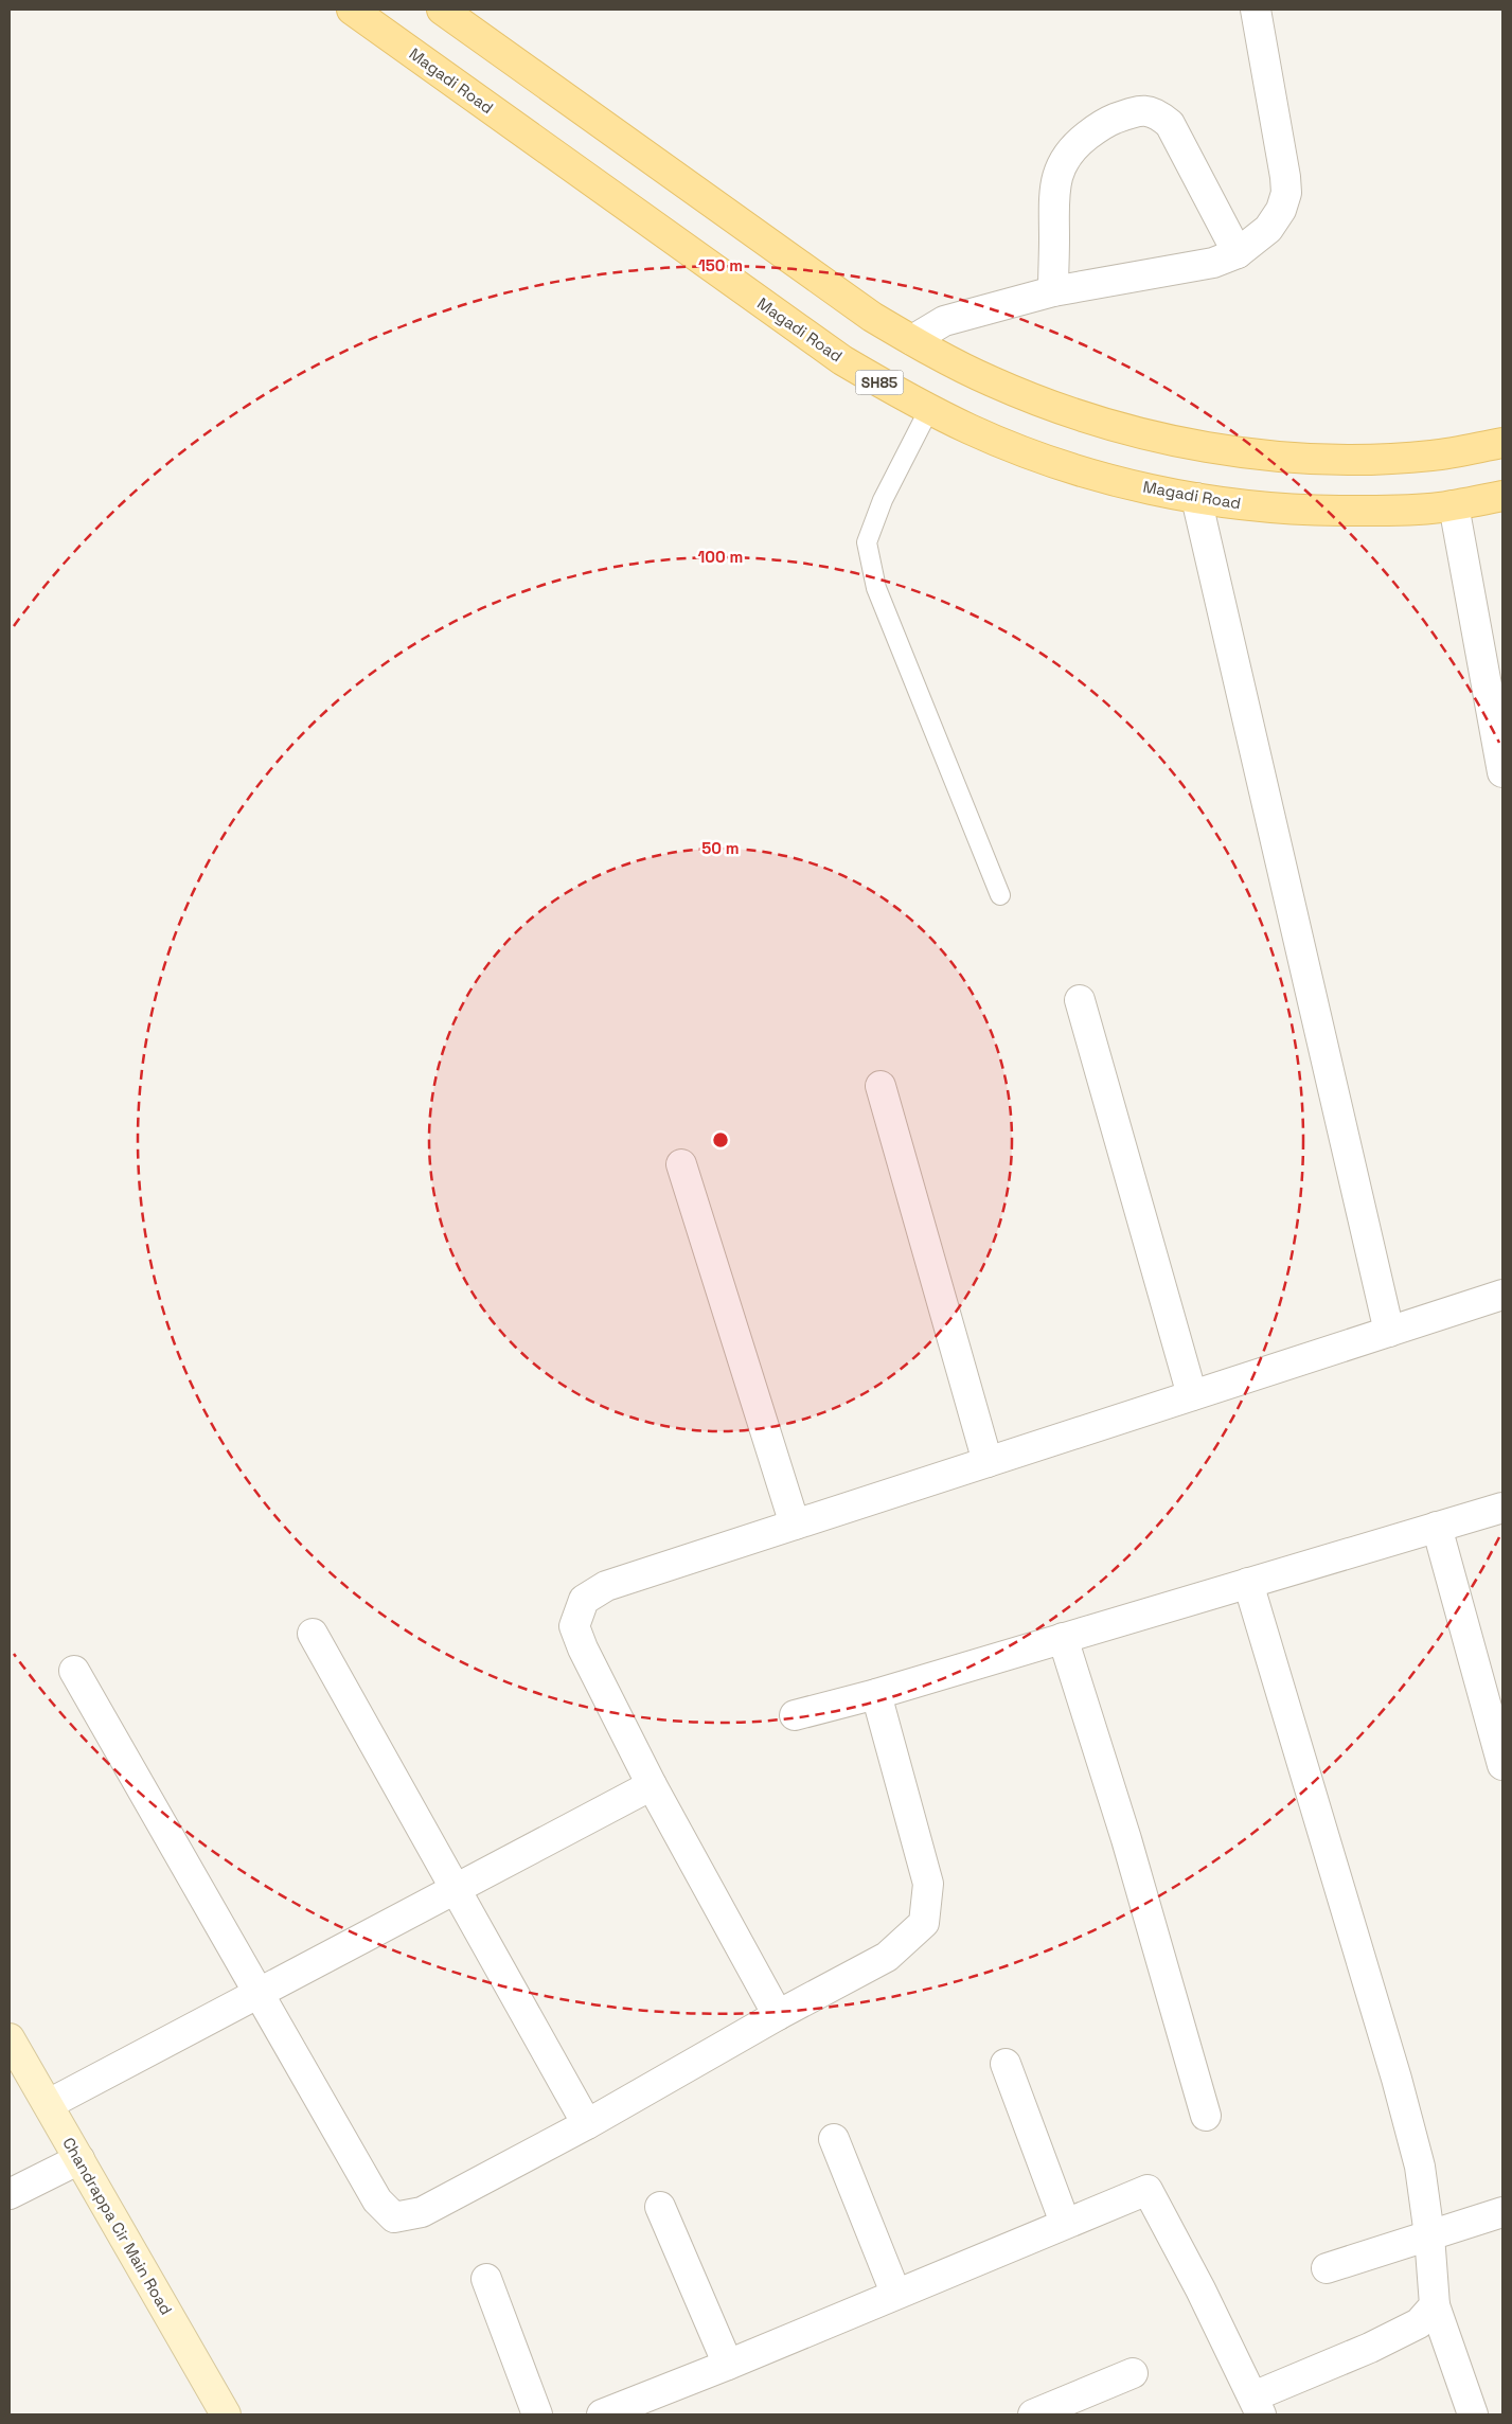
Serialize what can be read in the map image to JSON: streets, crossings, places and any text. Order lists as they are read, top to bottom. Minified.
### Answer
{"streets":{"main road":["Magadi Road","SH85","Chandrappa Cir Main Road"]},"rings":["150 m","100 m","50 m"]}
